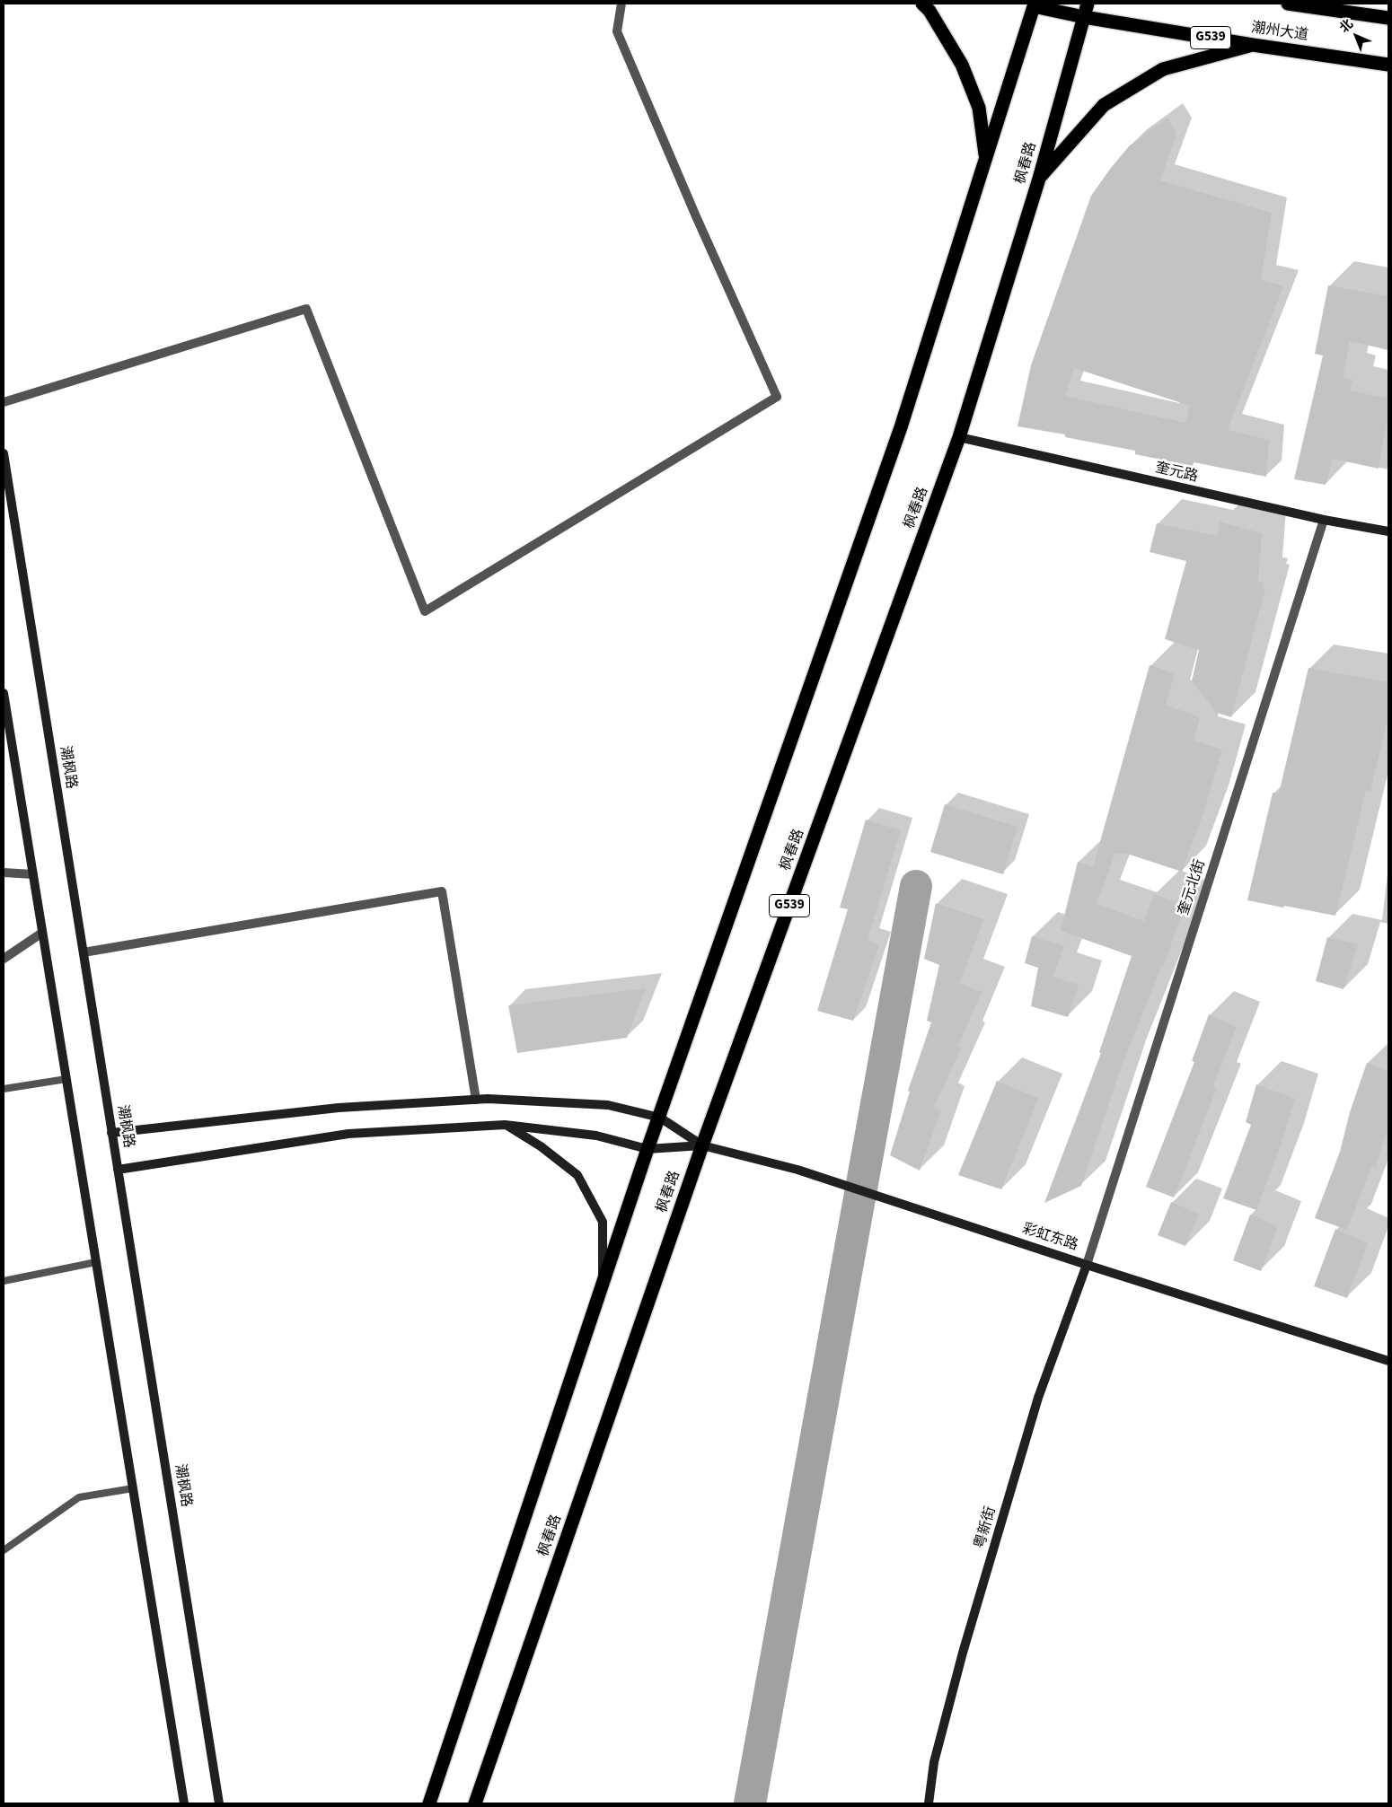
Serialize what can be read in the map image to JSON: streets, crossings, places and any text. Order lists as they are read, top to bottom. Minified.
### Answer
{"streets":{"highway":["潮州大道","G539","枫春路"],"main road":["奎元路","潮枫路","彩虹东路","粤新街"],"street":["奎元北街"]},"crossings":[["潮州大道","枫春路"],["枫春路","奎元路"],["枫春路","彩虹东路"],["奎元路","奎元北街"],["奎元北街","彩虹东路"],["奎元北街","粤新街"],["彩虹东路","粤新街"]],"north":"top left"}
